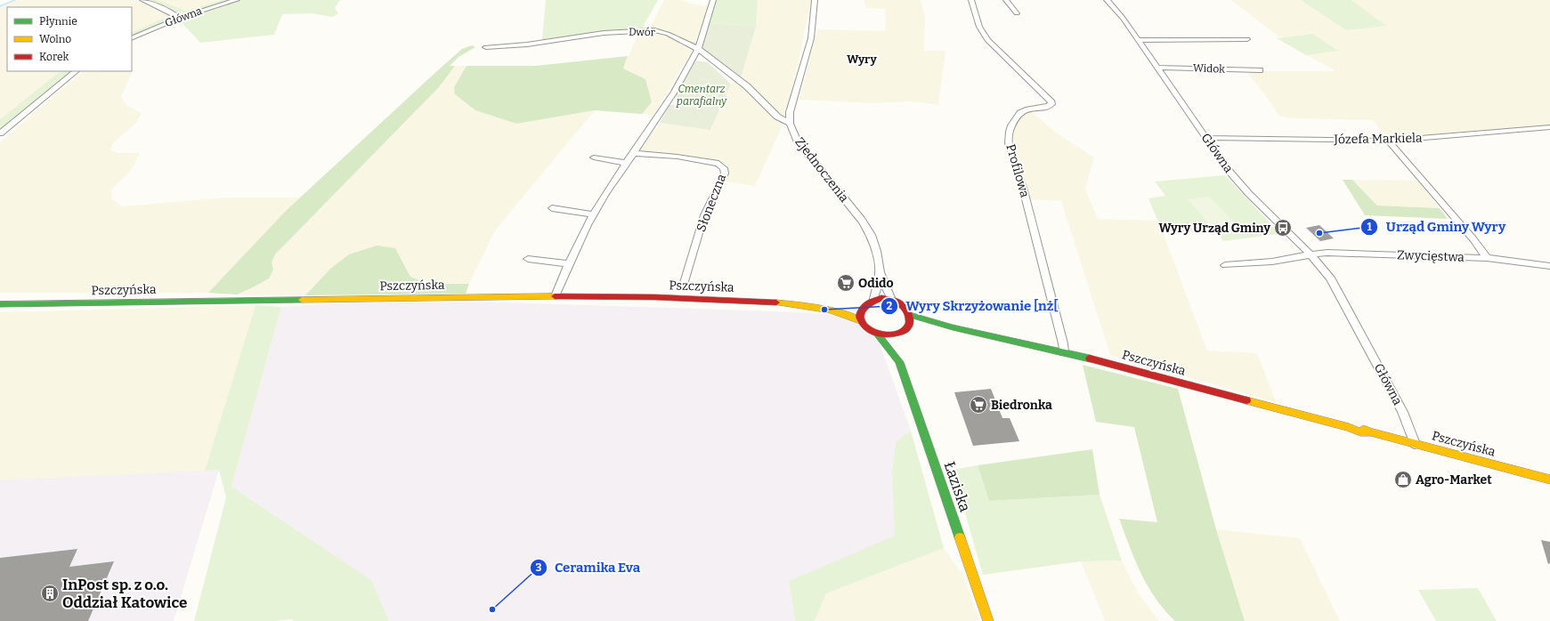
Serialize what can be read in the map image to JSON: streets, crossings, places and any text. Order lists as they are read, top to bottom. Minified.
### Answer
{"streets":{"main road":["Pszczyńska","Łaziska"],"street":["Główna","Dwór","Widok","Józefa Markiela","Zjednoczenia","Profilowa","Słoneczna","Zwycięstwa"]},"crossings":[["Główna","Widok"],["Główna","Józefa Markiela"],["Główna","Zwycięstwa"],["Główna","Pszczyńska"],["Dwór","Zjednoczenia"],["Profilowa","Pszczyńska"],["Pszczyńska","Łaziska"]],"districts":["Wyry"],"parks":["Cmentarz parafialny"],"places":{"bus stop":["Wyry Urząd Gminy"],"other":["Urząd Gminy Wyry","Wyry Skrzyżowanie [nż[","Ceramika Eva"],"supermarket":["Odido","Biedronka"],"shop":["Agro-Market"],"building":["InPost sp. z o.o. Oddział Katowice"]},"legend":["Płynnie","Wolno","Korek"]}
